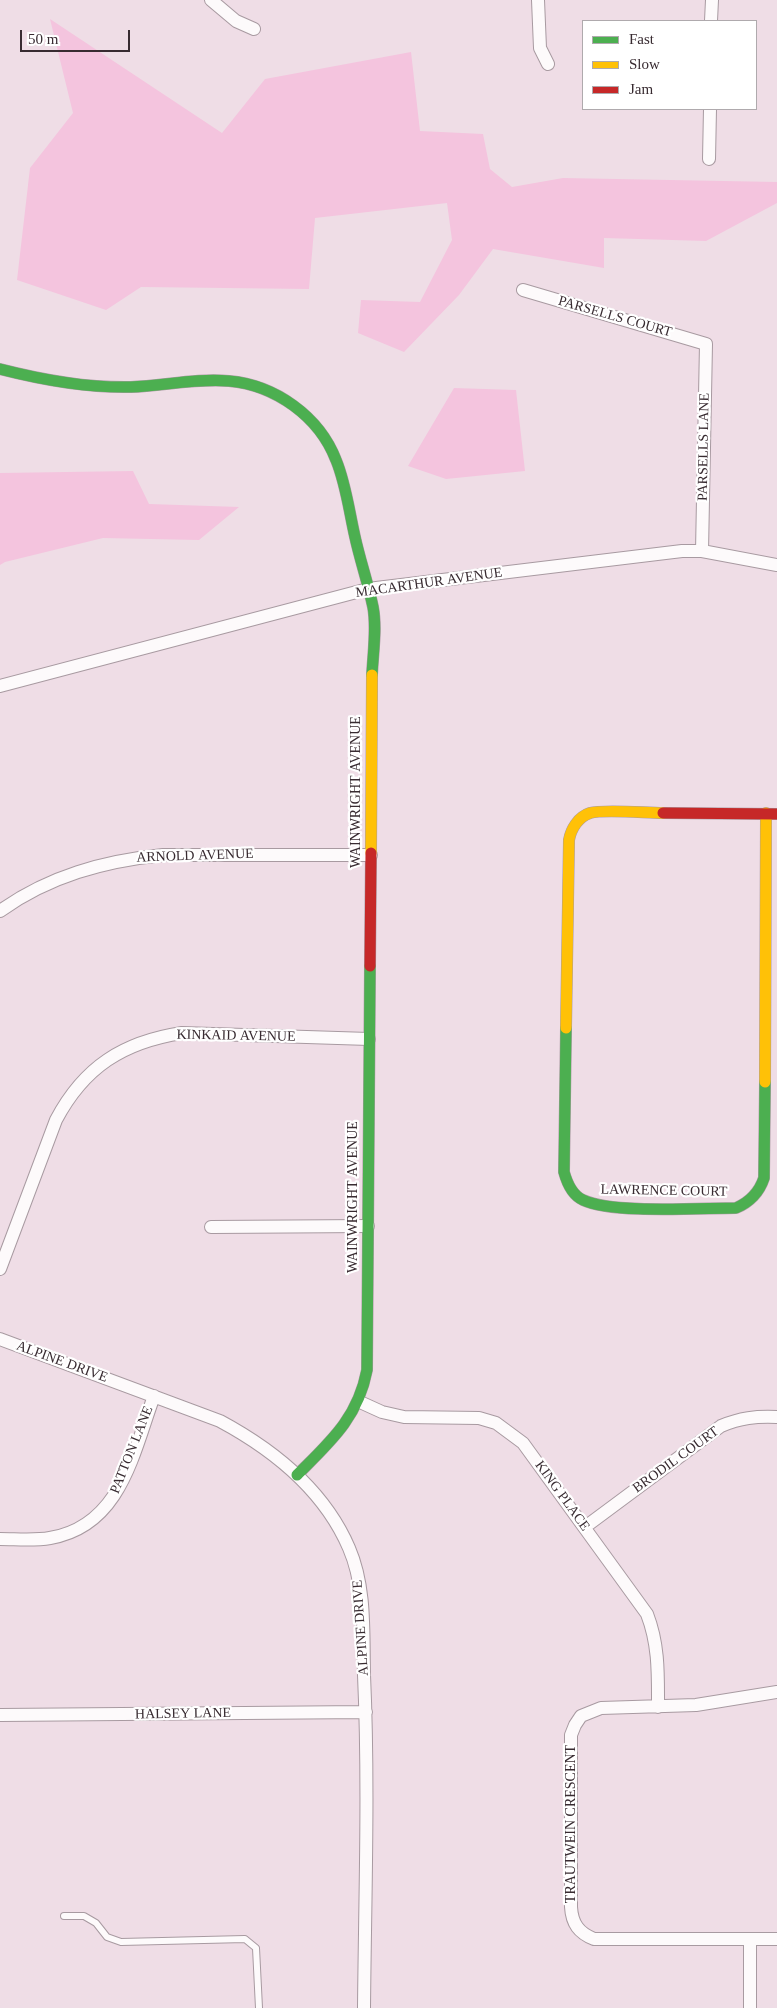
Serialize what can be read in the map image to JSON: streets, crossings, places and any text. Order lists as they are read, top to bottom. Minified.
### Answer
{"streets":{"street":["PARSELLS COURT","PARSELLS LANE","MACARTHUR AVENUE","WAINWRIGHT AVENUE","ARNOLD AVENUE","KINKAID AVENUE","LAWRENCE COURT","ALPINE DRIVE","PATTON LANE","BRODIL COURT","KING PLACE","HALSEY LANE","TRAUTWEIN CRESCENT"]},"crossings":[["PARSELLS COURT","PARSELLS LANE"],["PARSELLS LANE","MACARTHUR AVENUE"],["MACARTHUR AVENUE","WAINWRIGHT AVENUE"],["WAINWRIGHT AVENUE","ARNOLD AVENUE"],["WAINWRIGHT AVENUE","KINKAID AVENUE"],["WAINWRIGHT AVENUE","ALPINE DRIVE"],["WAINWRIGHT AVENUE","KING PLACE"],["ALPINE DRIVE","PATTON LANE"],["ALPINE DRIVE","HALSEY LANE"],["BRODIL COURT","KING PLACE"],["KING PLACE","TRAUTWEIN CRESCENT"]],"legend":["Fast","Slow","Jam"],"scale_bar":"50 m"}
